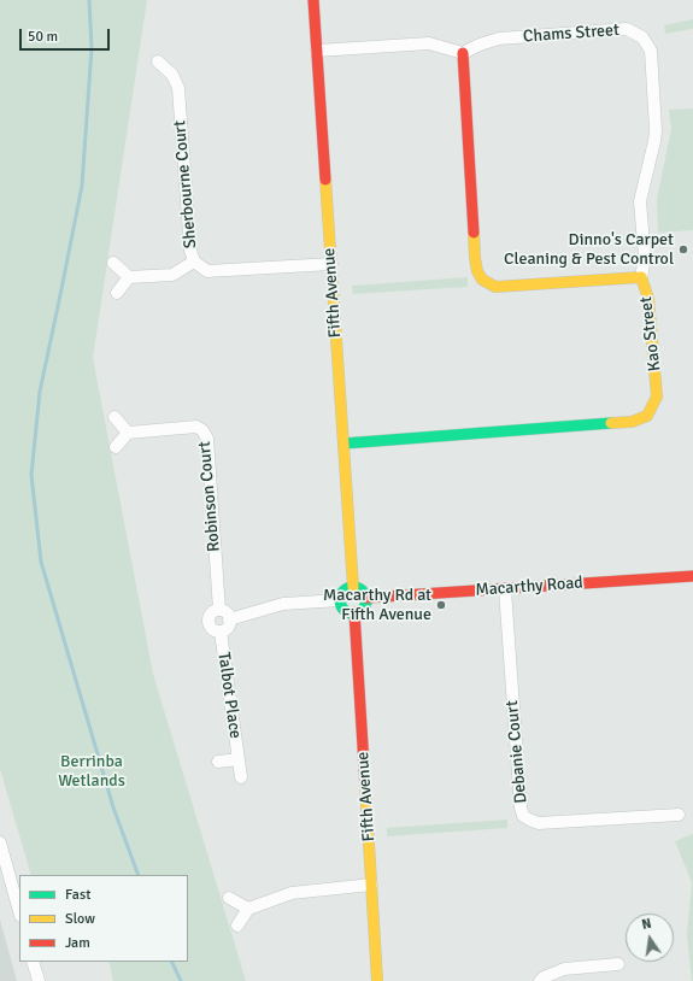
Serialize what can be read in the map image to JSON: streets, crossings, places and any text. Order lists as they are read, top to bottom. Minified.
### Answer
{"streets":{"street":["Chams Street","Sherbourne Court","Fifth Avenue","Kao Street","Robinson Court","Macarthy Road","Talbot Place","Debanie Court"]},"crossings":[["Chams Street","Kao Street"],["Sherbourne Court","Fifth Avenue"],["Fifth Avenue","Kao Street"],["Fifth Avenue","Macarthy Road"],["Robinson Court","Talbot Place"],["Macarthy Road","Debanie Court"]],"parks":["Berrinba Wetlands"],"places":["Dinno's Carpet Cleaning & Pest Control","Macarthy Rd at Fifth Avenue"],"legend":["Fast","Slow","Jam"],"scale_bar":"50 m","north":"top"}
